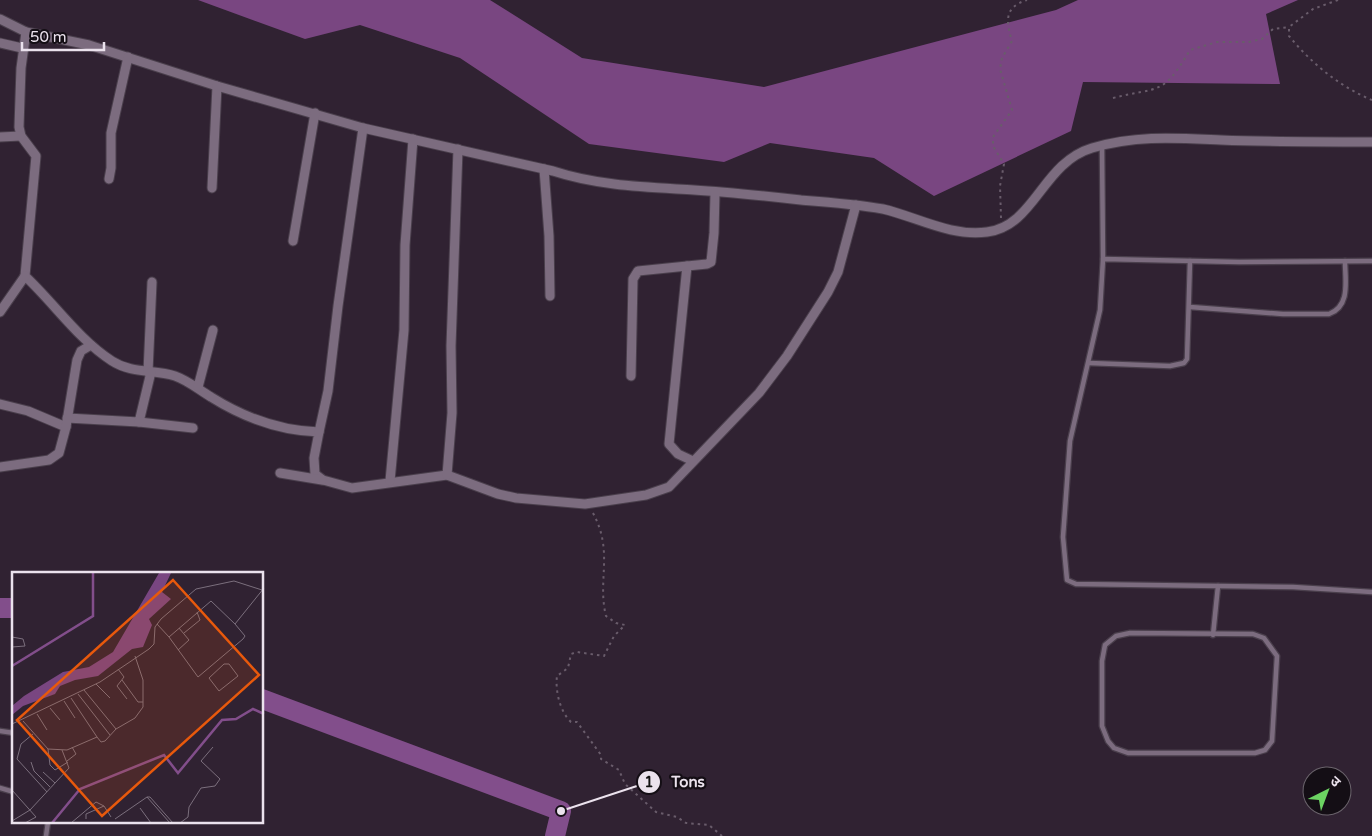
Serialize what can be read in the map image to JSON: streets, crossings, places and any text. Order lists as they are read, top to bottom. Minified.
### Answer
{"places":["Tons"],"scale_bar":"50 m","north":"top right"}
